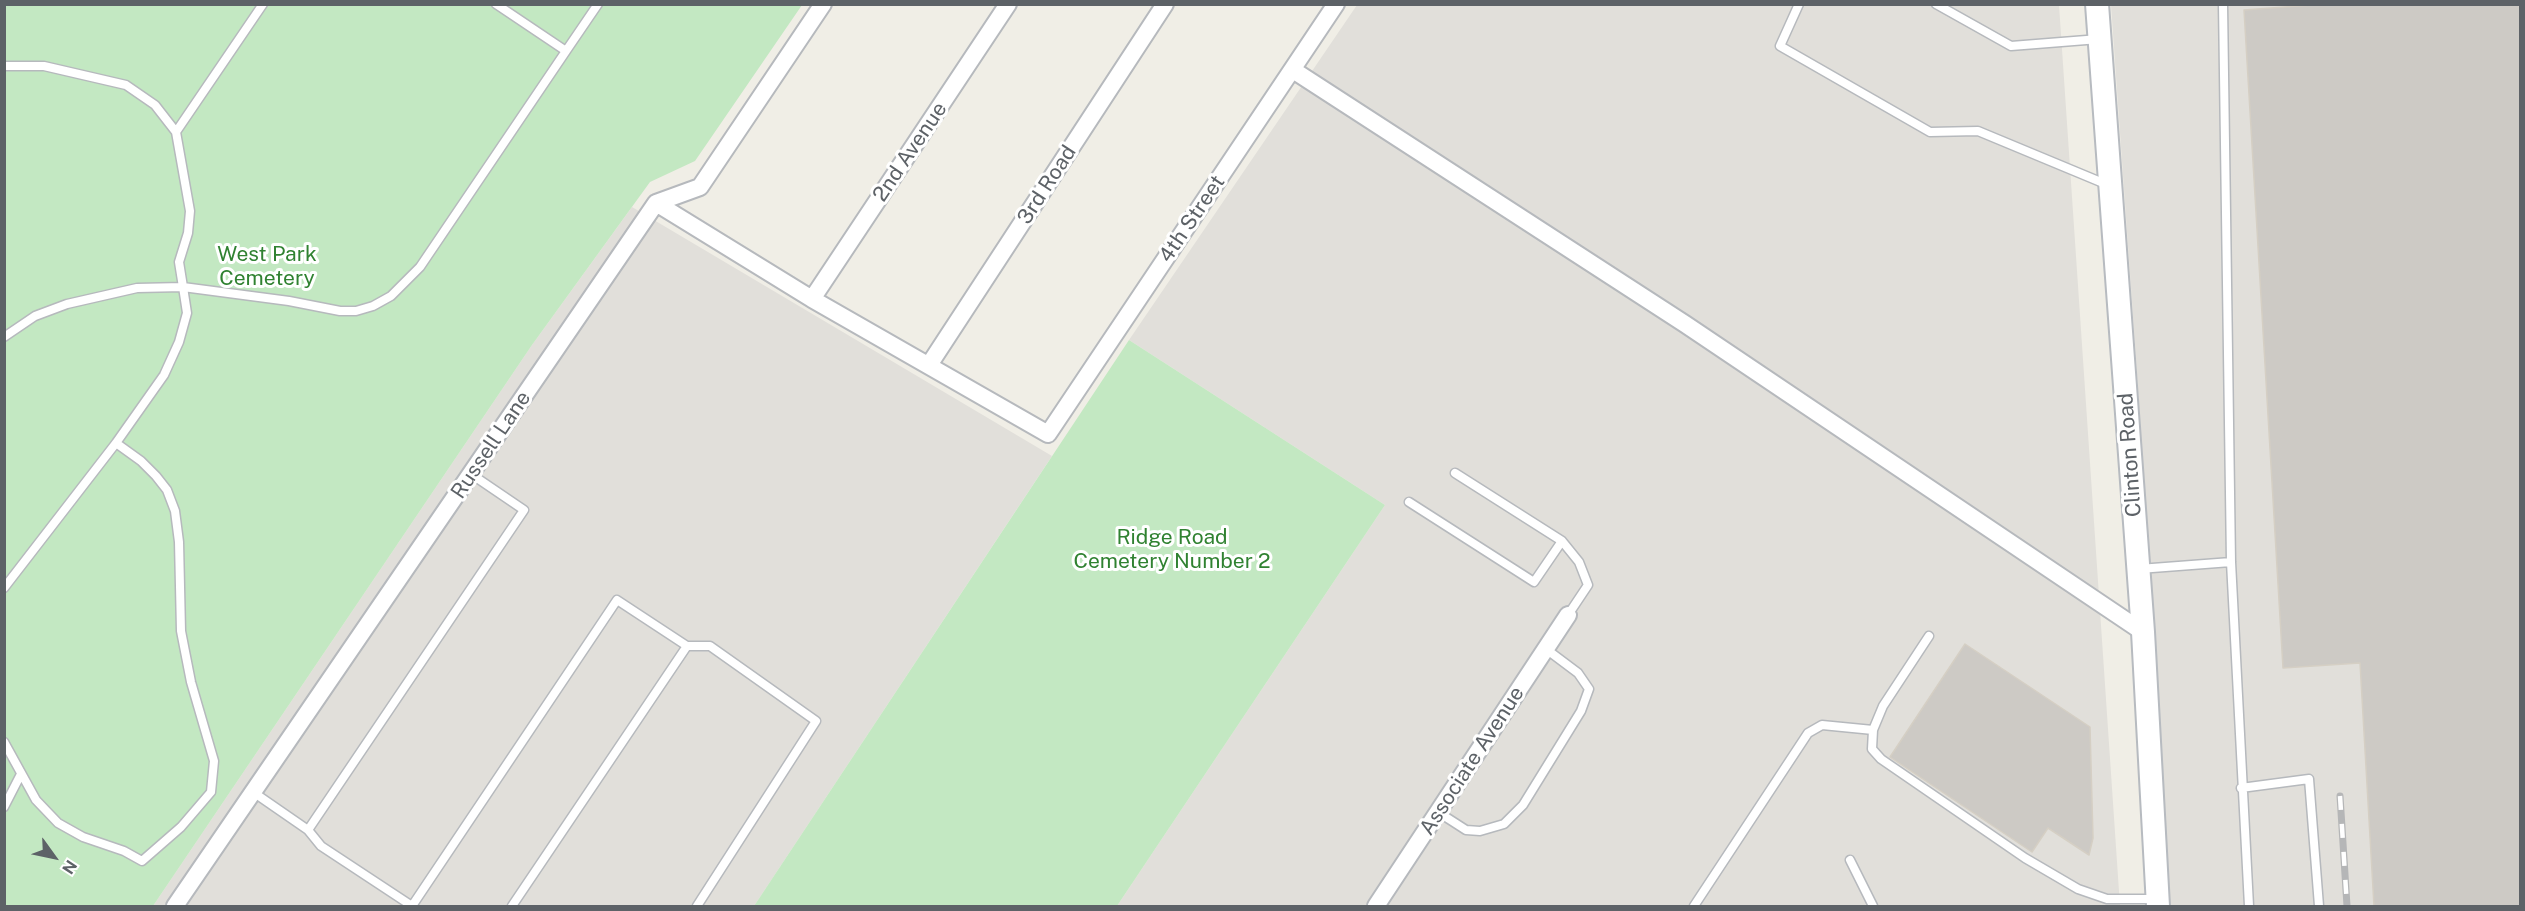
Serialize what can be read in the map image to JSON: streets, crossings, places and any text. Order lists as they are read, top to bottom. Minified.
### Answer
{"streets":{"street":["2nd Avenue","3rd Road","4th Street","Russell Lane","Clinton Road","Associate Avenue"]},"crossings":[["3rd Road","4th Street"]],"parks":["West Park Cemetery","Ridge Road Cemetery Number 2"],"north":"bottom right"}
